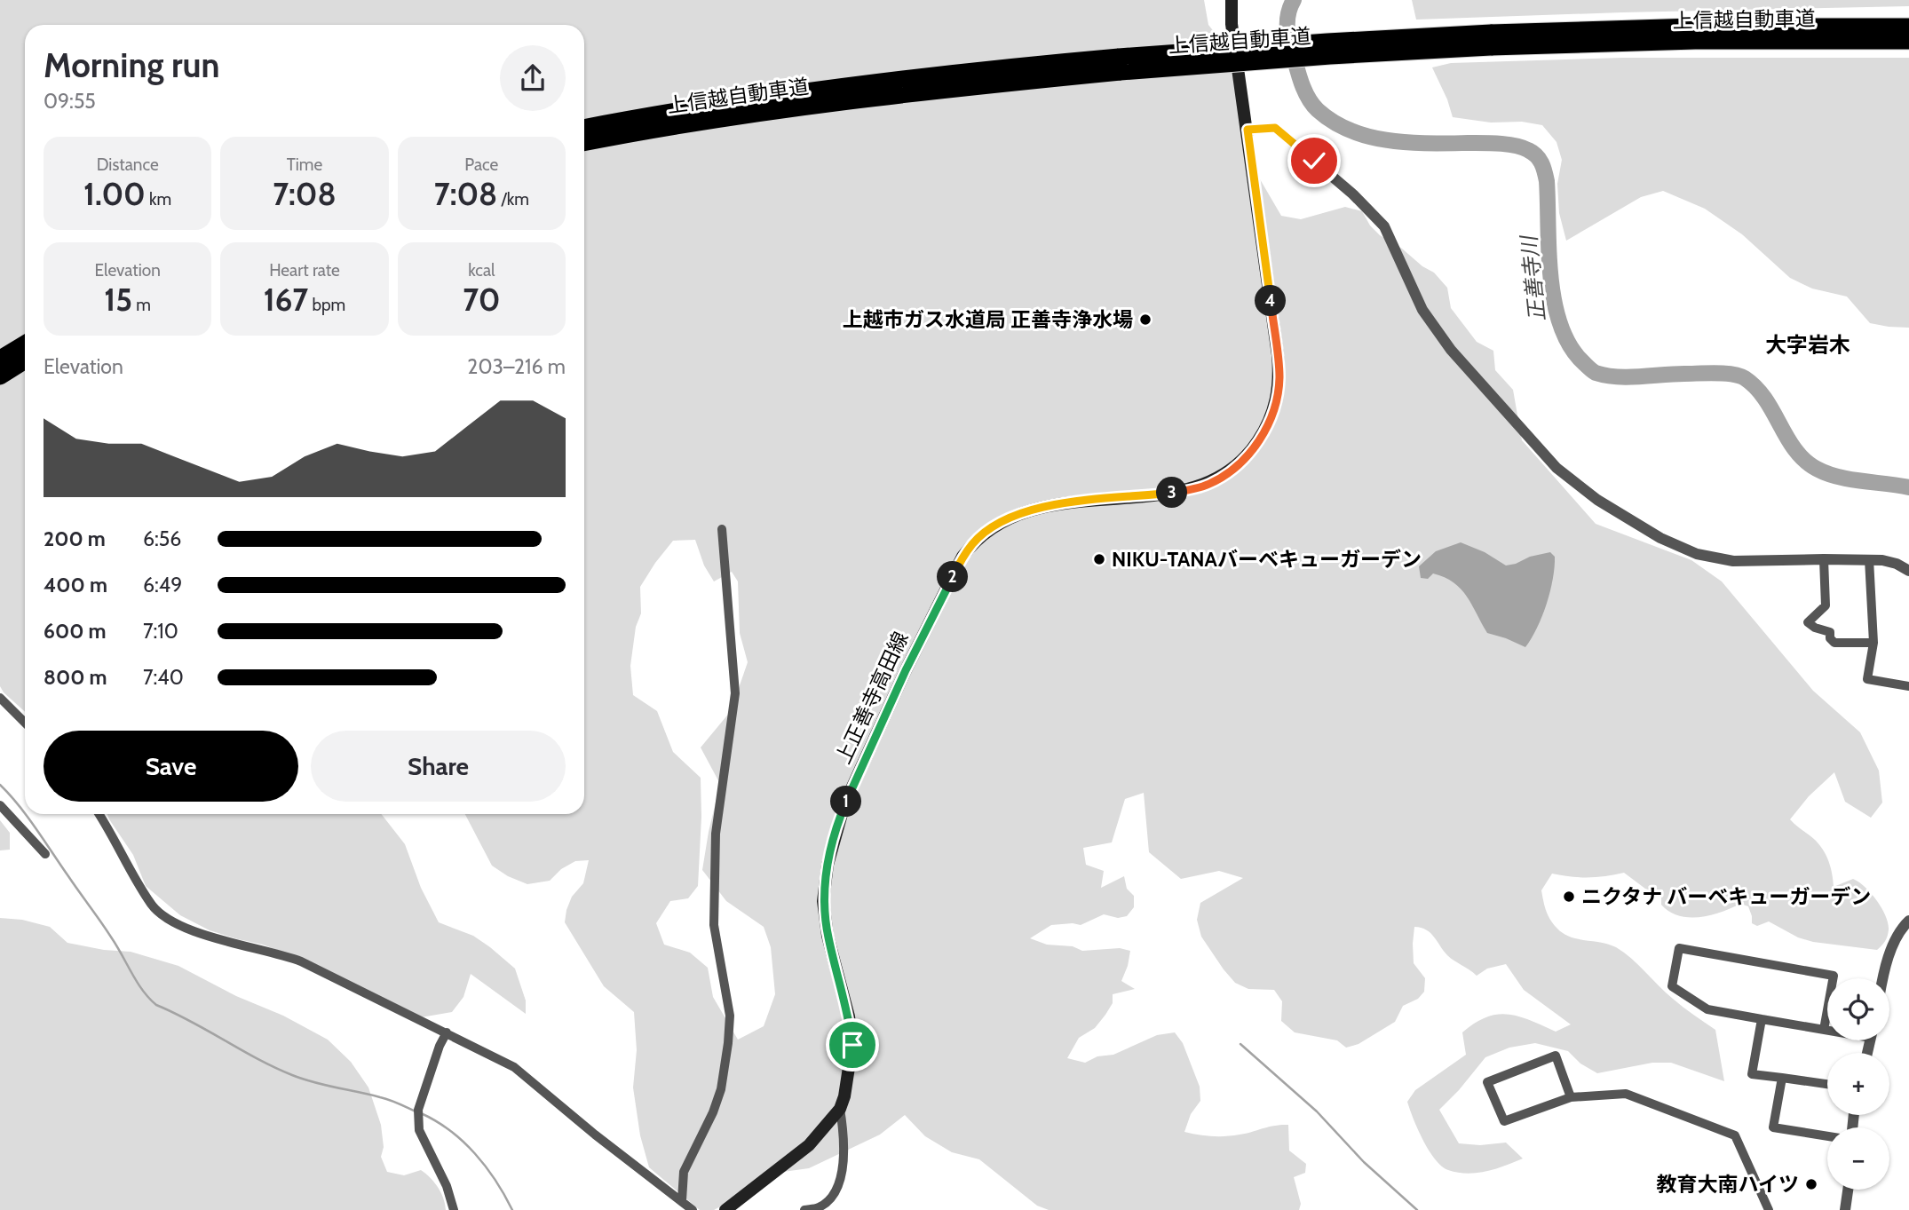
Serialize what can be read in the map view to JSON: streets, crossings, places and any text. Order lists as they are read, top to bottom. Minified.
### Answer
{"streets":{"highway":["上信越自動車道"],"main road":["上正善寺高田線"]},"districts":["大字岩木"],"water":["正善寺川"],"places":["上越市ガス水道局 正善寺浄水場","NIKU-TANAバーベキューガーデン","ニクタナ バーベキューガーデン","教育大南ハイツ"],"page":{"heading":["Morning run","09:55"],"stats":[["Distance","1.00 km"],["Time","7:08"],["Pace","7:08 /km"],["Elevation","15 m"],["Heart rate","167 bpm"],["kcal","70"]],"pins":["4","3","2","1"],"chart":["Elevation","203–216 m"],"list":[{"name":"200 m","note":"6:56"},{"name":"400 m","note":"6:49"},{"name":"600 m","note":"7:10"},{"name":"800 m","note":"7:40"}],"buttons":["Save","Share"],"map_buttons":["+","−"]}}
